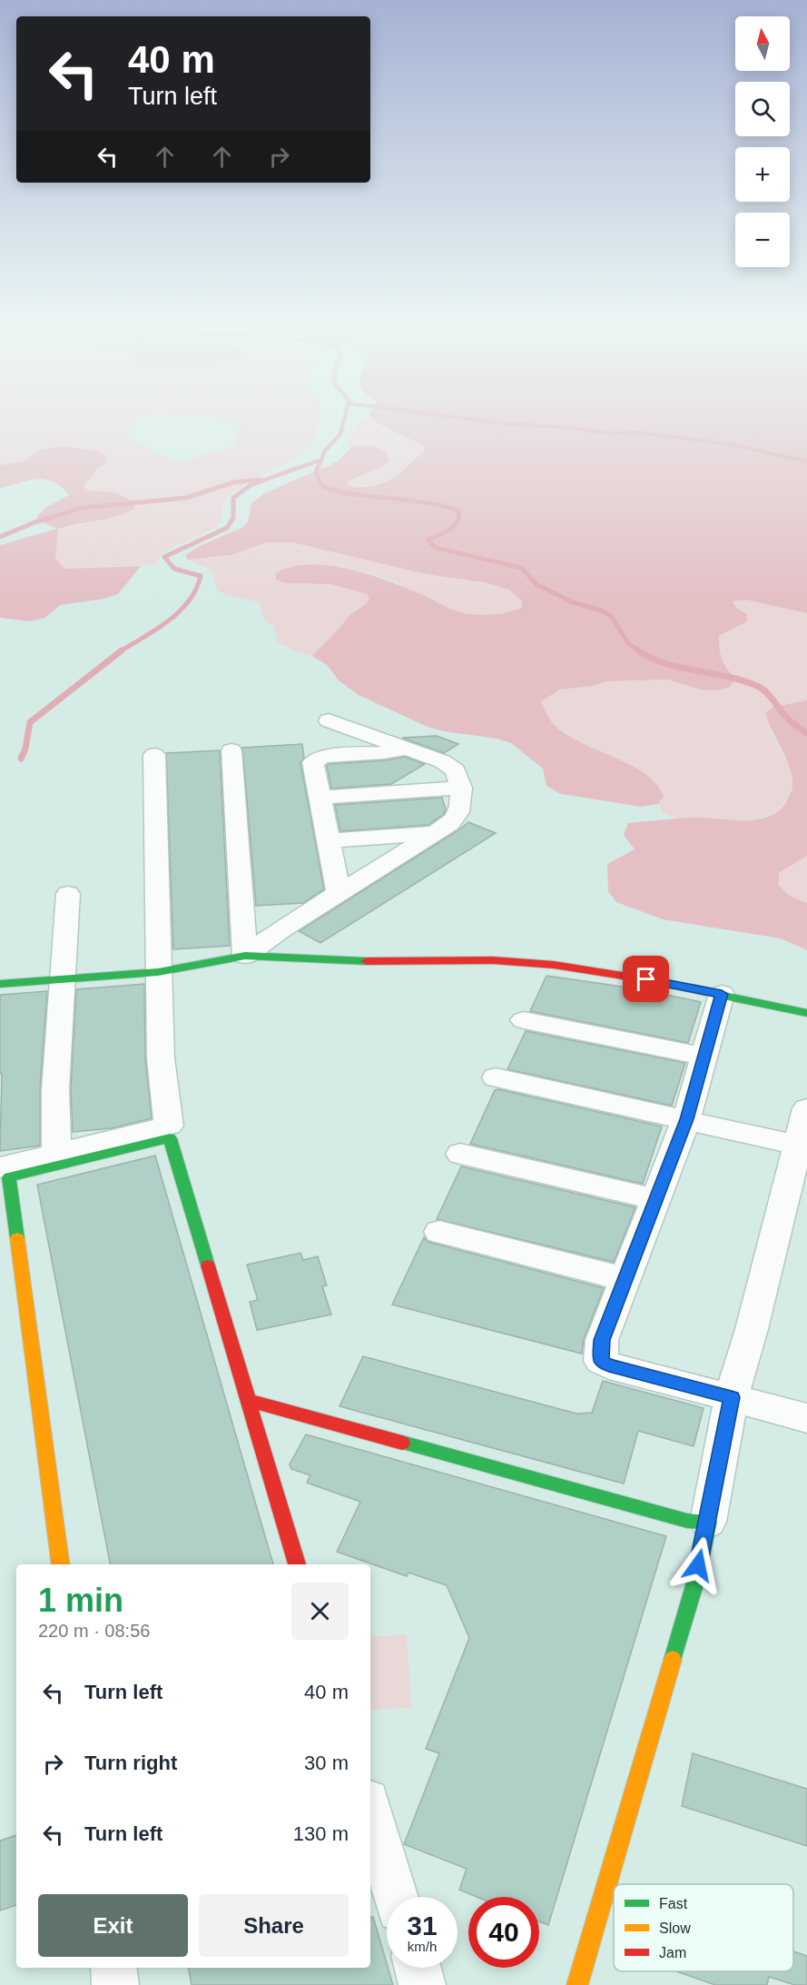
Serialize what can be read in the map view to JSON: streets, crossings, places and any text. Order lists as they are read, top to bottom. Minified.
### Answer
{"legend":["Fast","Slow","Jam"],"north":"top","page":{"map_buttons":["+","−"],"turn":["40 m","Turn left"],"heading":["1 min","220 m · 08:56"],"list":[{"name":"Turn left","value":"40 m"},{"name":"Turn right","value":"30 m"},{"name":"Turn left","value":"130 m"}],"buttons":["Exit","Share"],"speed":"31 km/h","limit":"40"}}
